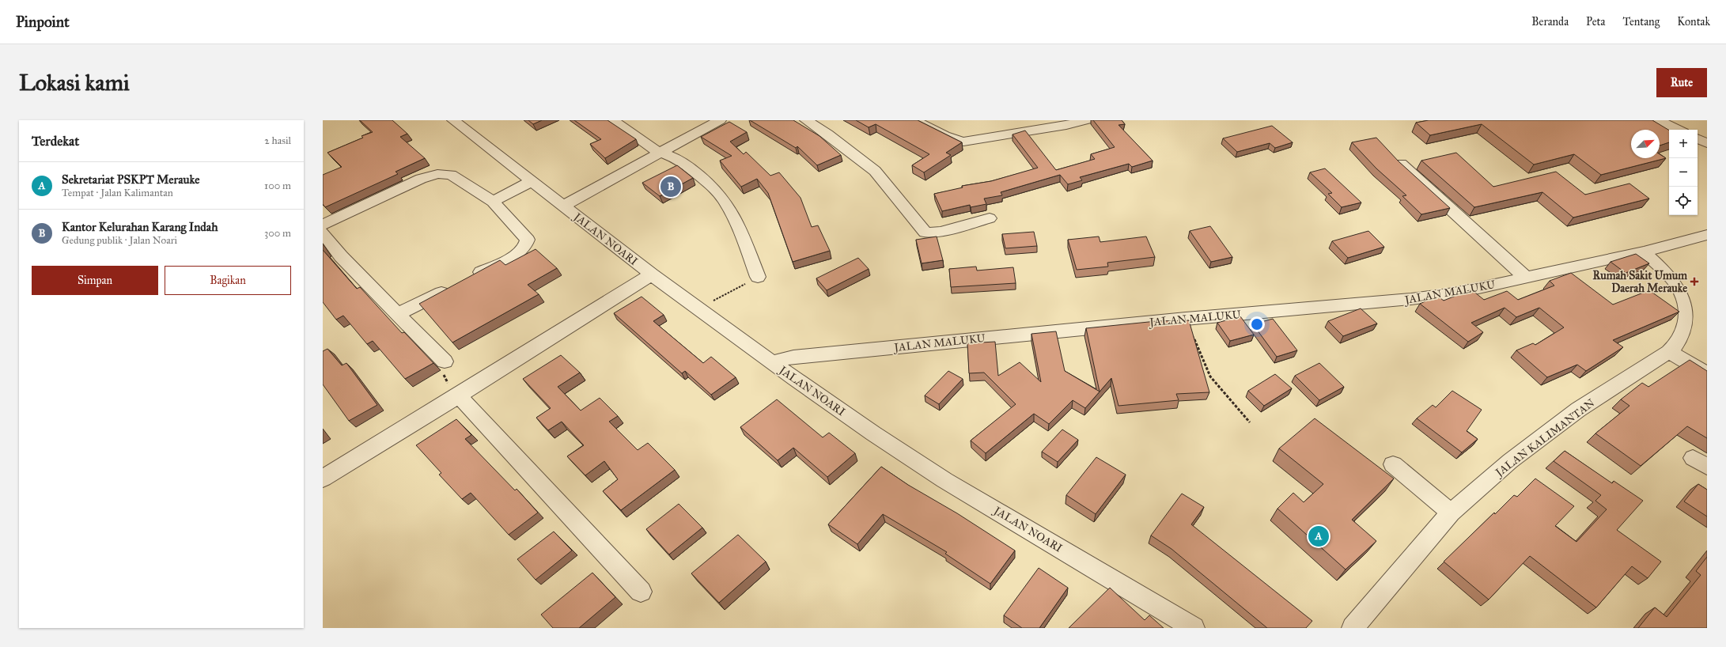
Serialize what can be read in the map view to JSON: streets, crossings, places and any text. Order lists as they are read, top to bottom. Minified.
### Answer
{"streets":{"street":["JALAN NOARI","JALAN MALUKU","JALAN KALIMANTAN"]},"crossings":[["JALAN NOARI","JALAN MALUKU"],["JALAN MALUKU","JALAN KALIMANTAN"]],"places":{"health":["Rumah Sakit Umum Daerah Merauke"]},"north":"top right","page":{"header":"Pinpoint","nav":["Beranda","Peta","Tentang","Kontak"],"buttons":["Rute",["Simpan","Bagikan"]],"title":"Lokasi kami","heading":["Terdekat","2 hasil"],"map_buttons":["+","−"],"list":[{"mark":"A","name":"Sekretariat PSKPT Merauke","note":"Tempat · Jalan Kalimantan","value":"100 m"},{"mark":"B","name":"Kantor Kelurahan Karang Indah","note":"Gedung publik · Jalan Noari","value":"300 m"}],"pins":["B","A"]}}
